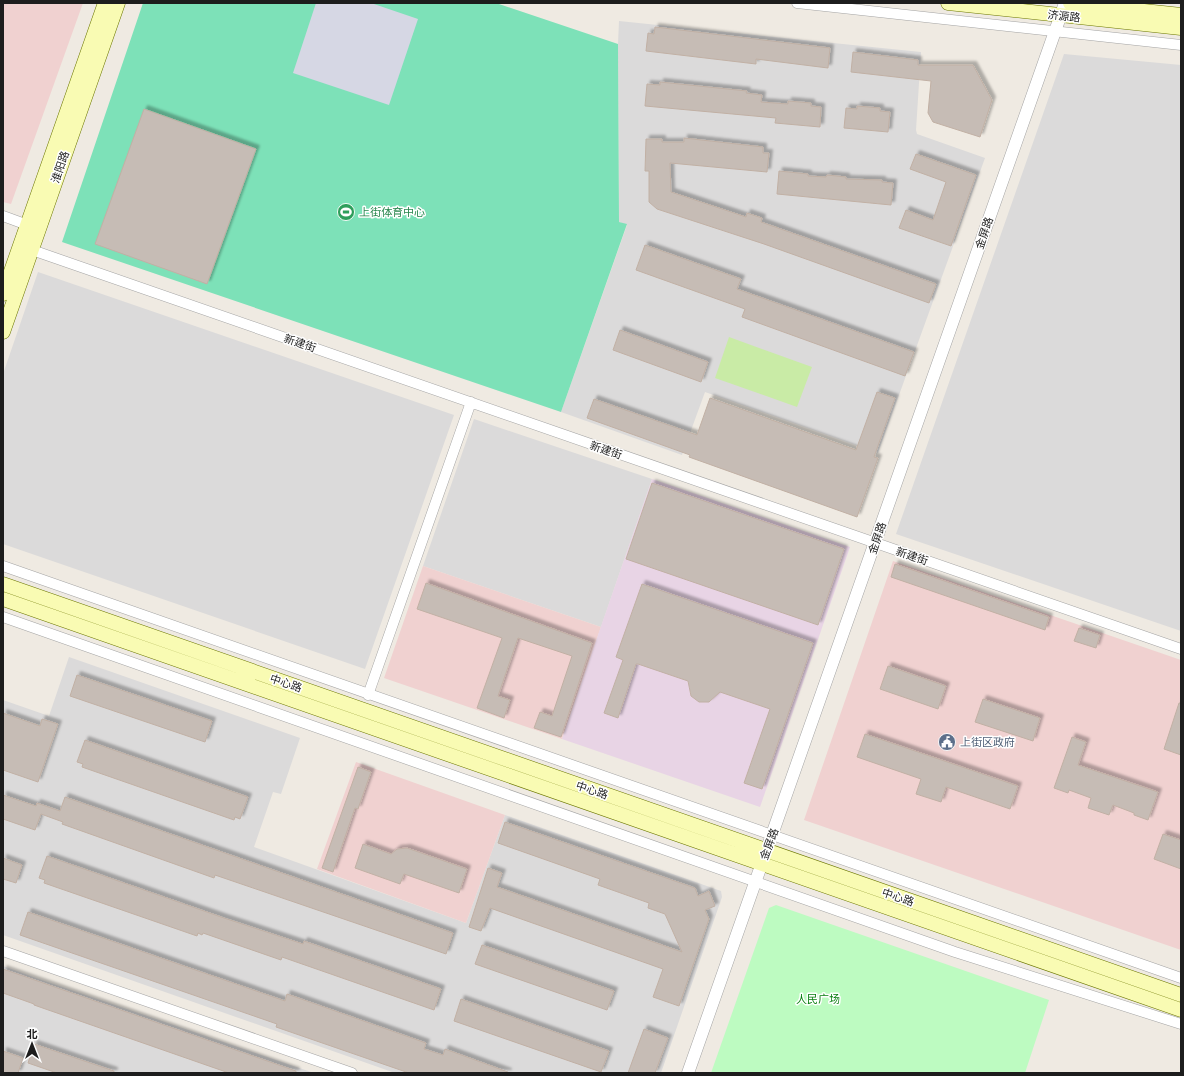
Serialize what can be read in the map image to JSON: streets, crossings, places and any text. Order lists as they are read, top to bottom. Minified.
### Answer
{"streets":{"main road":["济源路","淮阳路","中心路"],"street":["金屏路","新建街"]},"crossings":[["济源路","金屏路"],["淮阳路","新建街"],["金屏路","新建街"],["金屏路","中心路"]],"parks":["人民广场"],"places":{"sports":["上街体育中心"],"public building":["上街区政府"]},"north":"top"}
